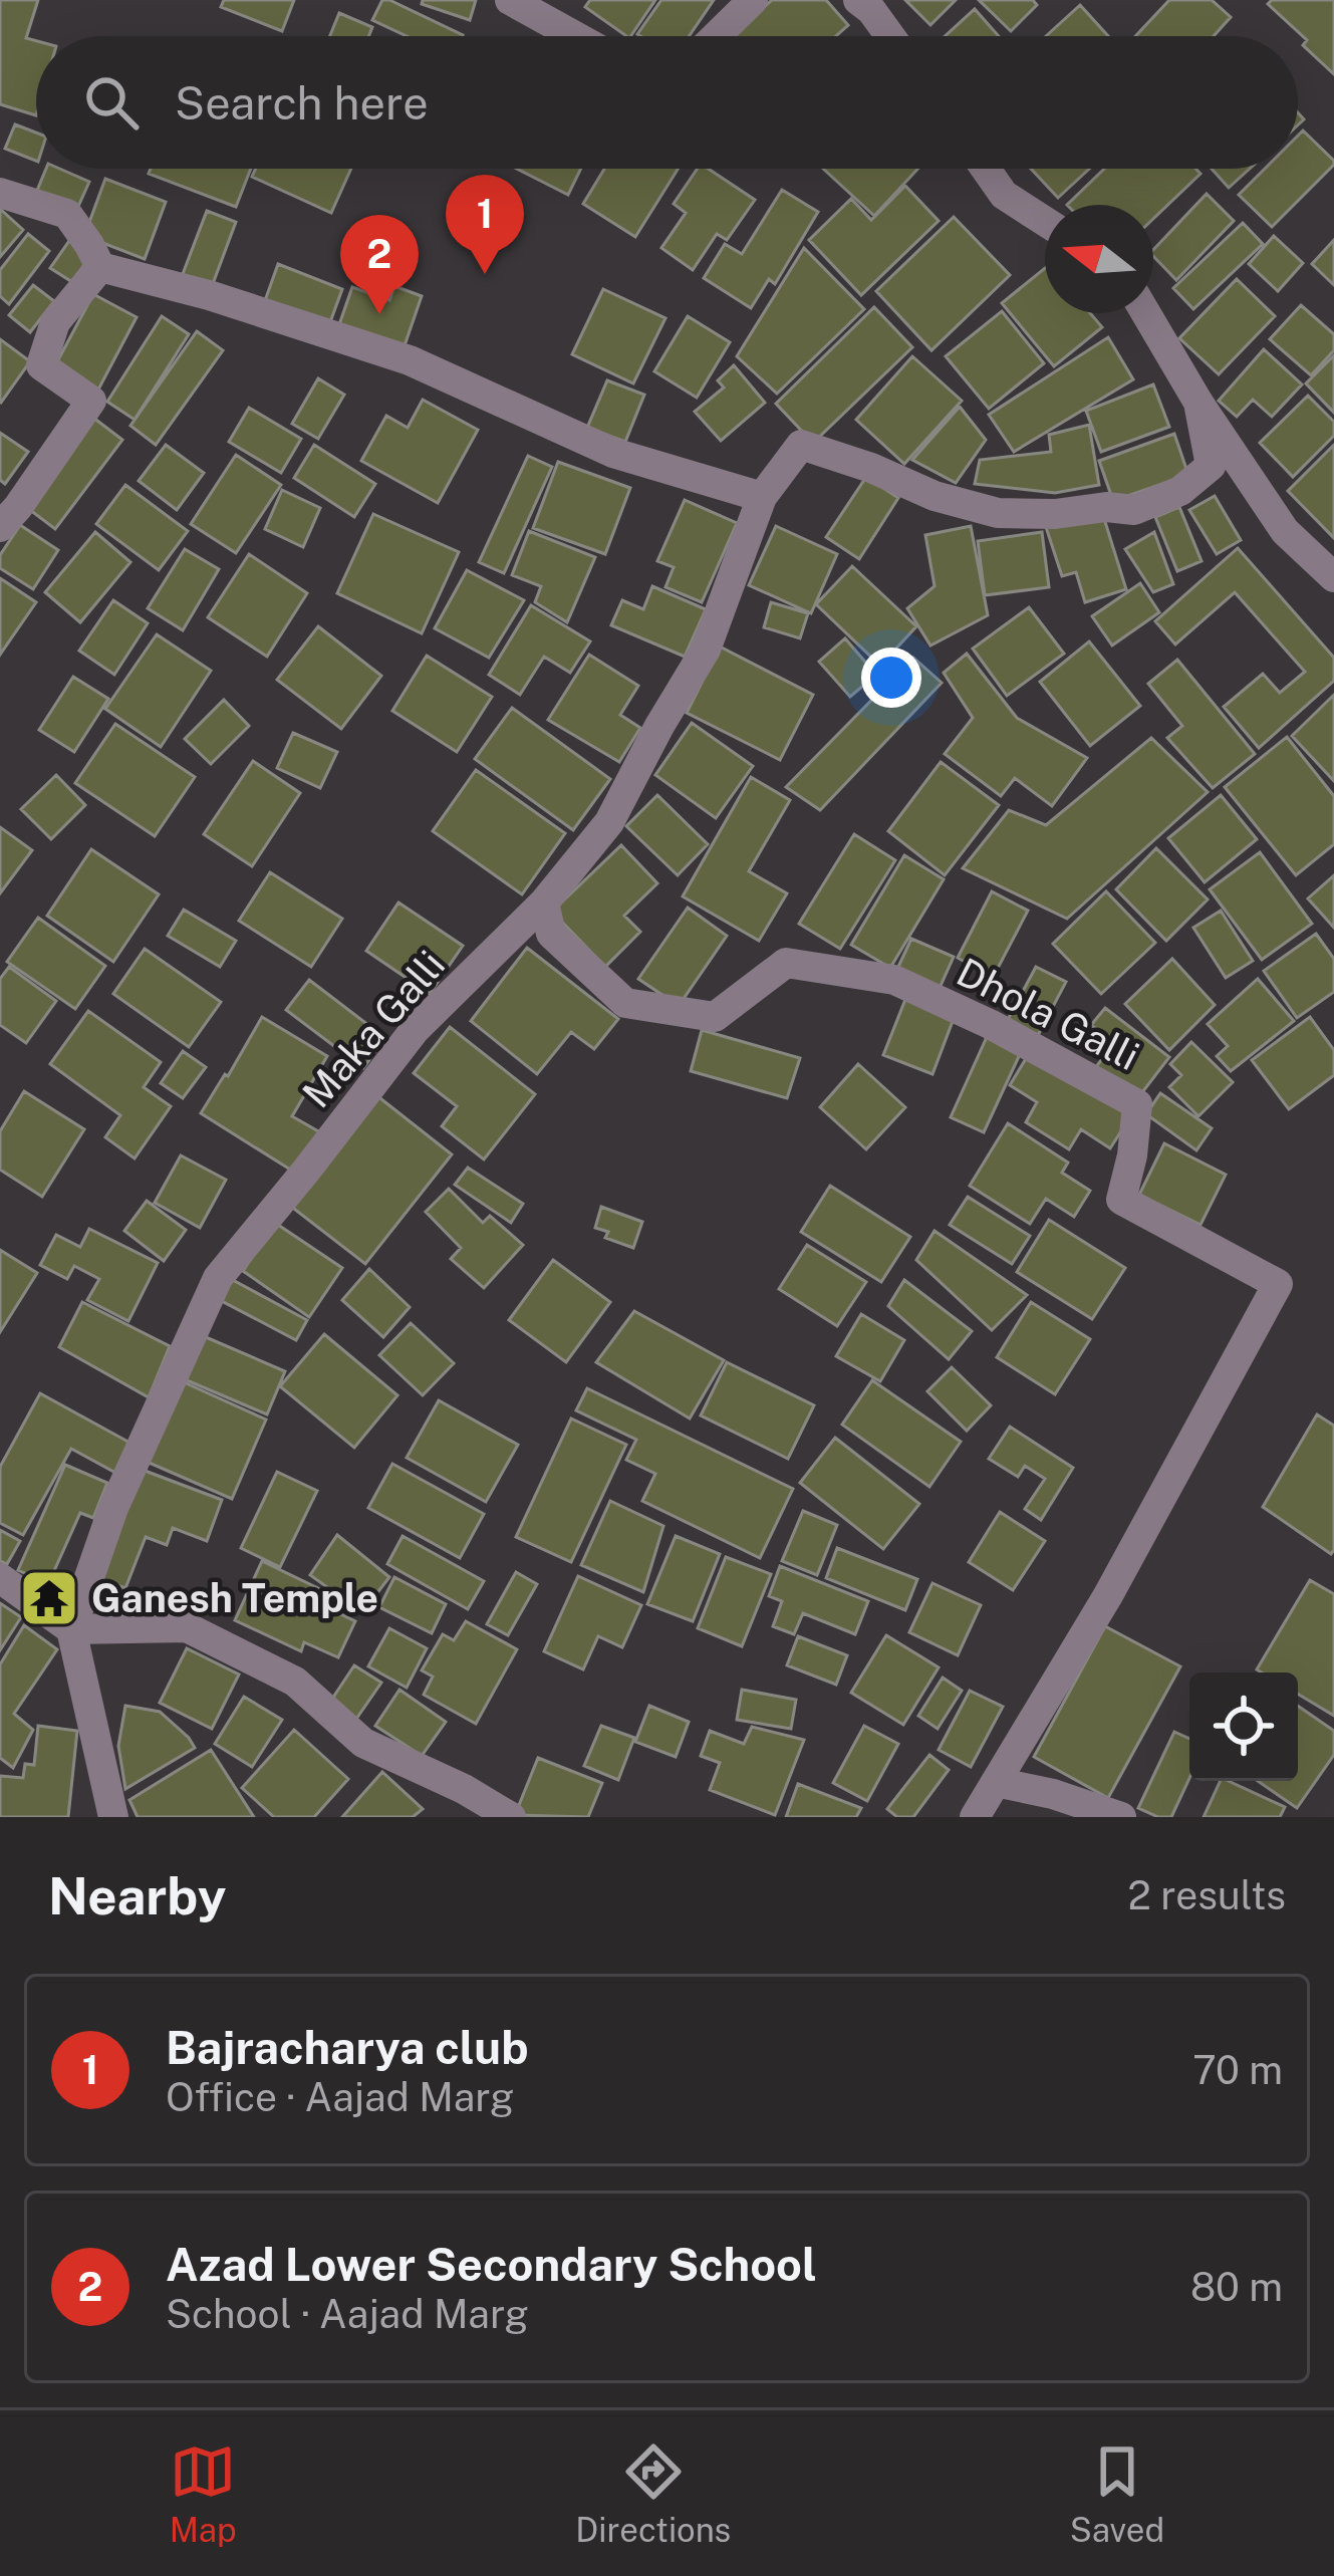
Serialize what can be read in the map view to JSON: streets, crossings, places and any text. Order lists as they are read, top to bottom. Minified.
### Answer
{"streets":{"street":["Dhola Galli","Maka Galli"]},"crossings":[["Dhola Galli","Maka Galli"]],"places":{"temple":["Ganesh Temple"]},"north":"left","page":{"search":"Search here","pins":["1","2"],"heading":["Nearby","2 results"],"list":[{"mark":"1","name":"Bajracharya club","note":"Office · Aajad Marg","value":"70 m"},{"mark":"2","name":"Azad Lower Secondary School","note":"School · Aajad Marg","value":"80 m"}],"nav":["Map","Directions","Saved"]}}
